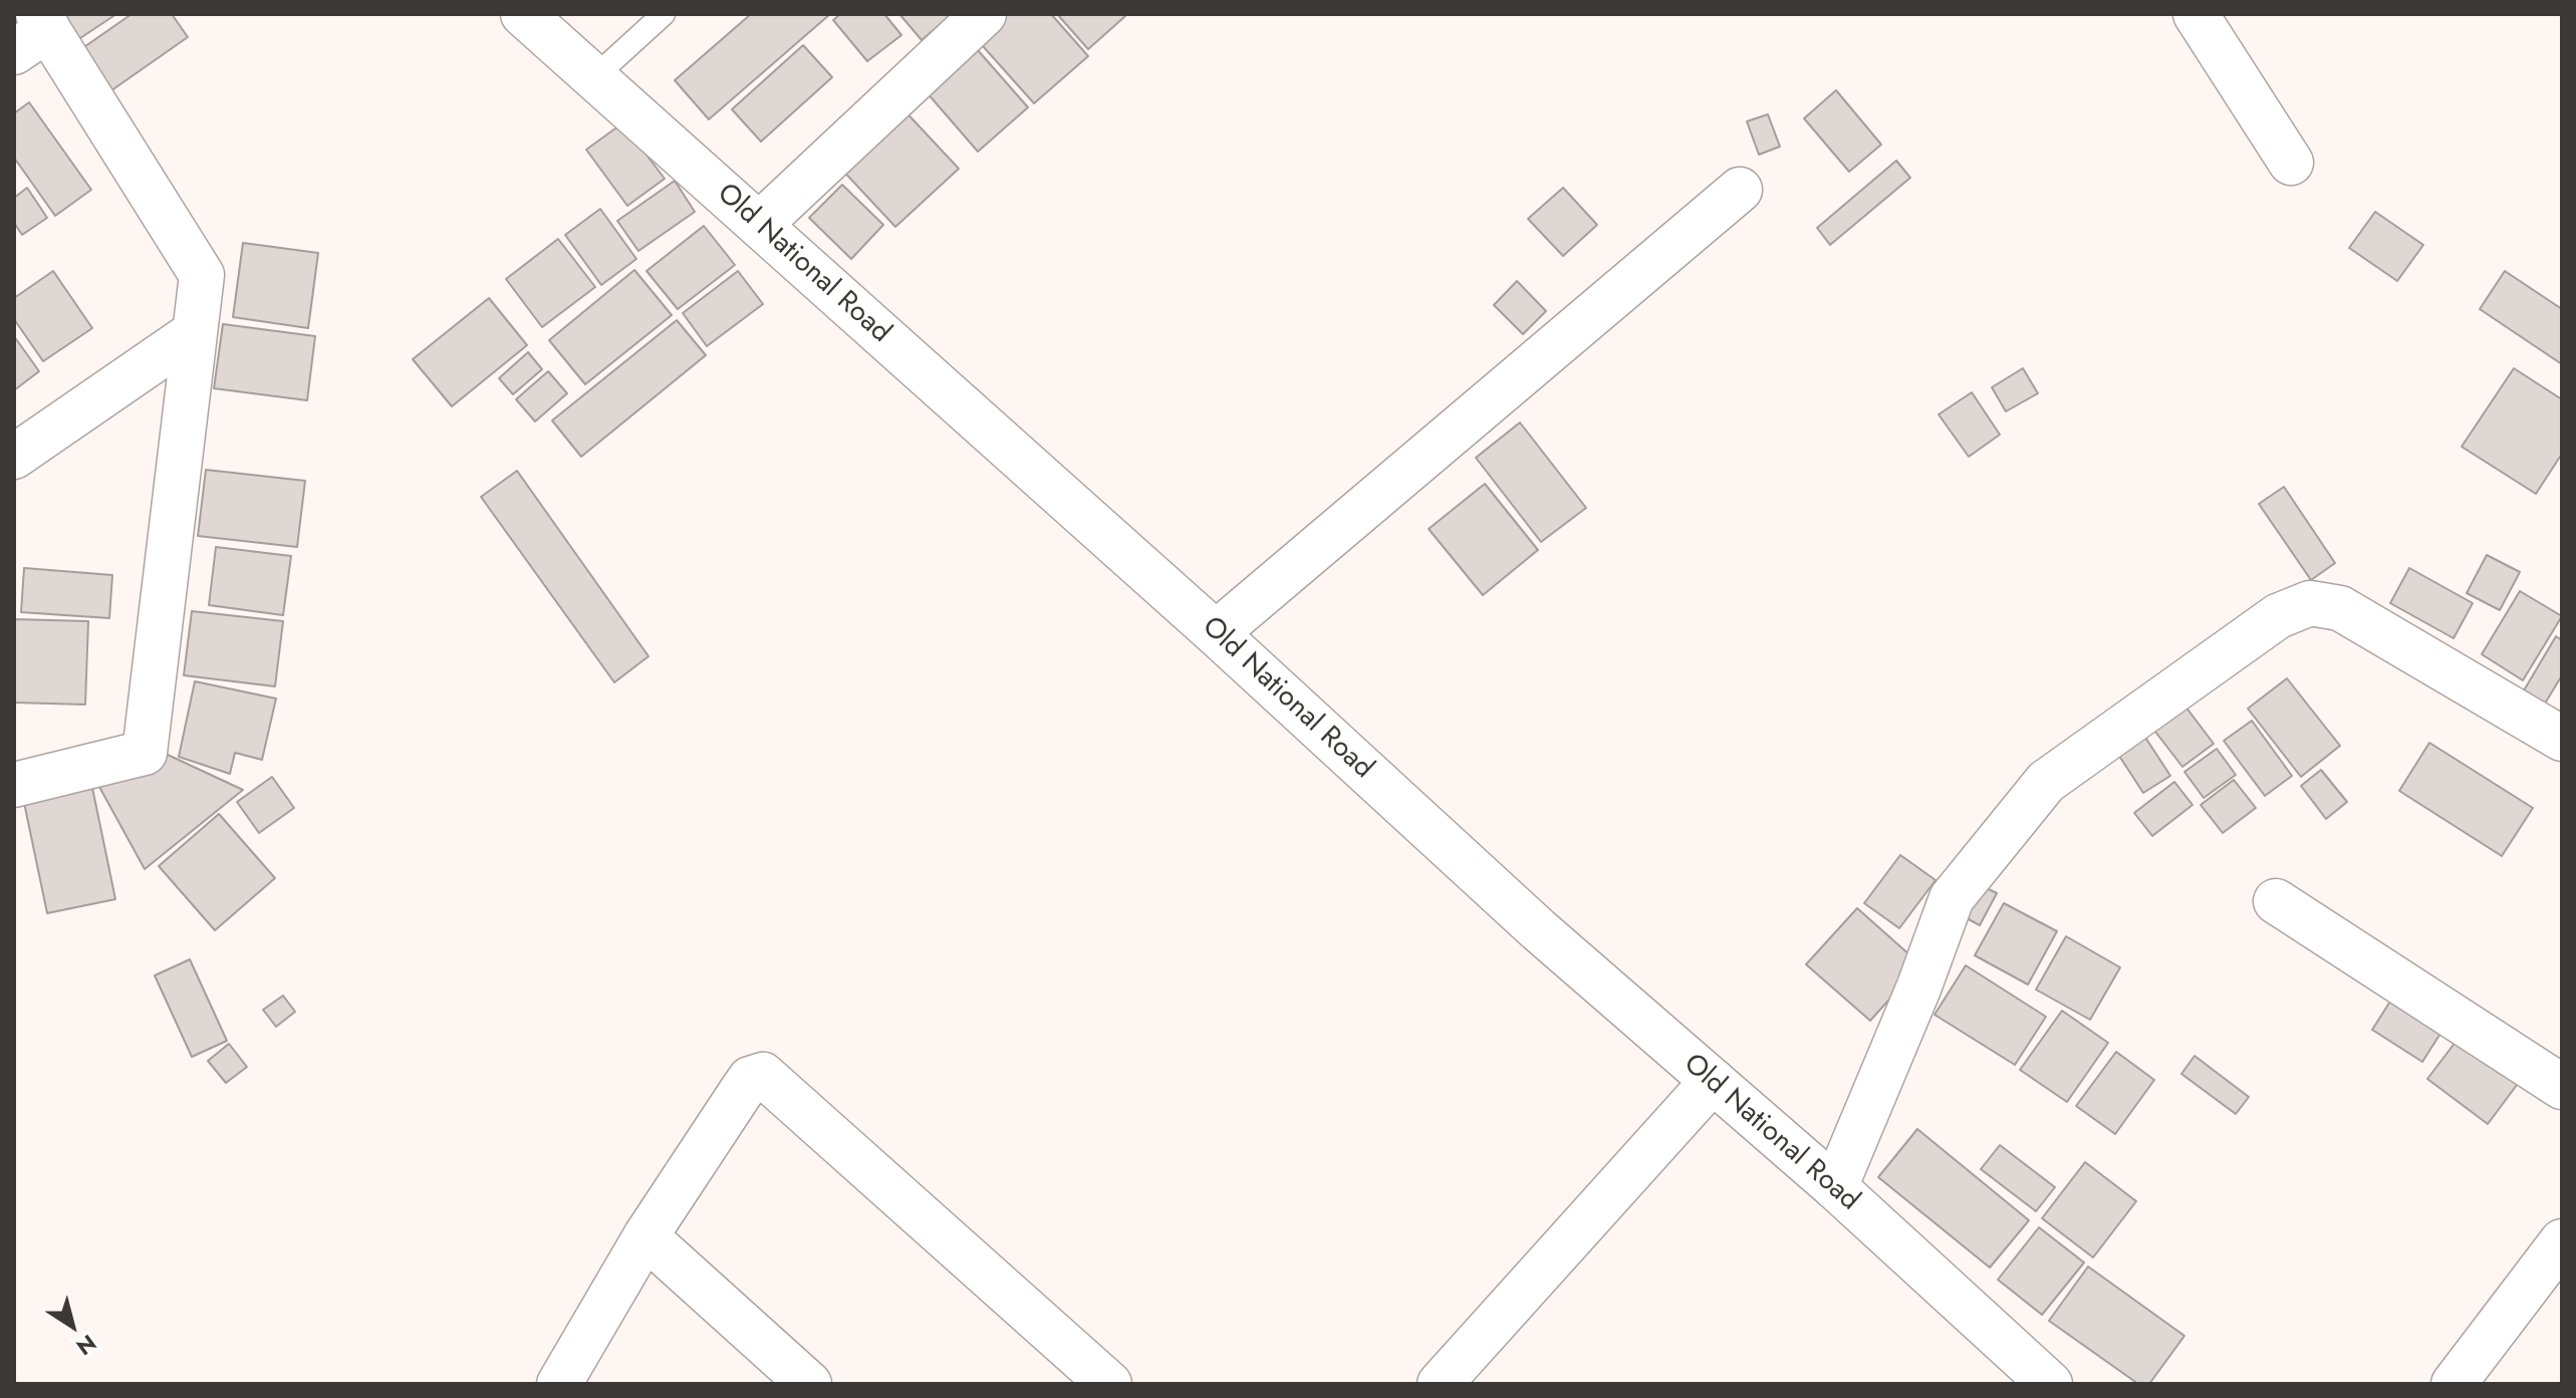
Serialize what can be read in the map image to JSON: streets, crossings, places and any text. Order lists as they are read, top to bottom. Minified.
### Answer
{"streets":{"street":["Old National Road"]},"north":"bottom right"}
